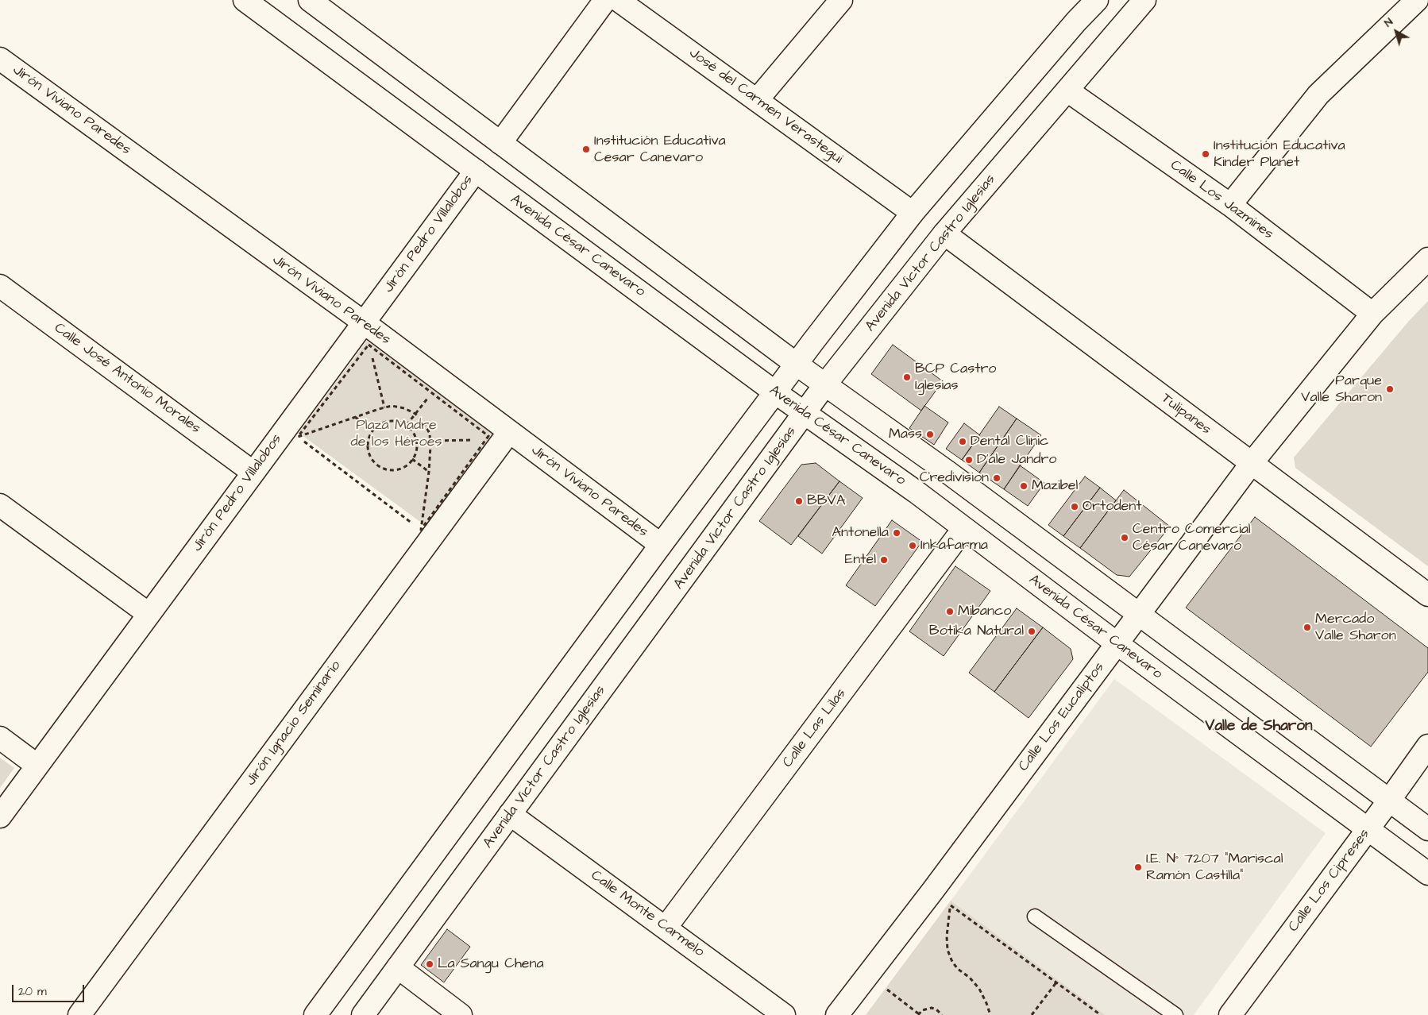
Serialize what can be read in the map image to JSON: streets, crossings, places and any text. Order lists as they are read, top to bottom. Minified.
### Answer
{"streets":{"street":["José del Carmen Verastegui","Jirón Viviano Paredes","Calle Los Jazmines","Jirón Pedro Villalobos","Avenida César Canevaro","Avenida Victor Castro Iglesias","Calle José Antonio Morales","Tulipanes","Calle Los Eucaliptos","Jirón Ignacio Seminario","Calle Las Lilas","Calle Los Cipreses","Calle Monte Carmelo"]},"crossings":[["Jirón Viviano Paredes","Jirón Pedro Villalobos"],["Jirón Viviano Paredes","Jirón Ignacio Seminario"],["Calle Los Jazmines","Avenida Victor Castro Iglesias"],["Calle Los Jazmines","Calle Los Eucaliptos"],["Jirón Pedro Villalobos","Avenida César Canevaro"],["Jirón Pedro Villalobos","Calle José Antonio Morales"],["Avenida César Canevaro","Avenida Victor Castro Iglesias"],["Avenida César Canevaro","Calle Los Eucaliptos"],["Avenida César Canevaro","Calle Las Lilas"],["Avenida César Canevaro","Calle Los Cipreses"],["Avenida Victor Castro Iglesias","Tulipanes"],["Avenida Victor Castro Iglesias","Calle Monte Carmelo"],["Tulipanes","Calle Los Eucaliptos"],["Calle Las Lilas","Calle Monte Carmelo"]],"districts":["Valle de Sharon"],"parks":["Plaza Madre de los Héroes"],"places":["Institución Educativa Cesar Canevaro","Institución Educativa Kinder Planet","BCP Castro Iglesias","Parque Valle Sharon","Mass","Dental Clinic","D'ale Jandro","Credivision","Mazibel","BBVA","Ortodent","Antonella","Centro Comercial César Canevaro","Inkafarma","Entel","Mibanco","Mercado Valle Sharon","Botika Natural","I.E. N° 7207 \"Mariscal Ramón Castilla\"","La Sangu Chena"],"scale_bar":"20 m","north":"top left"}
